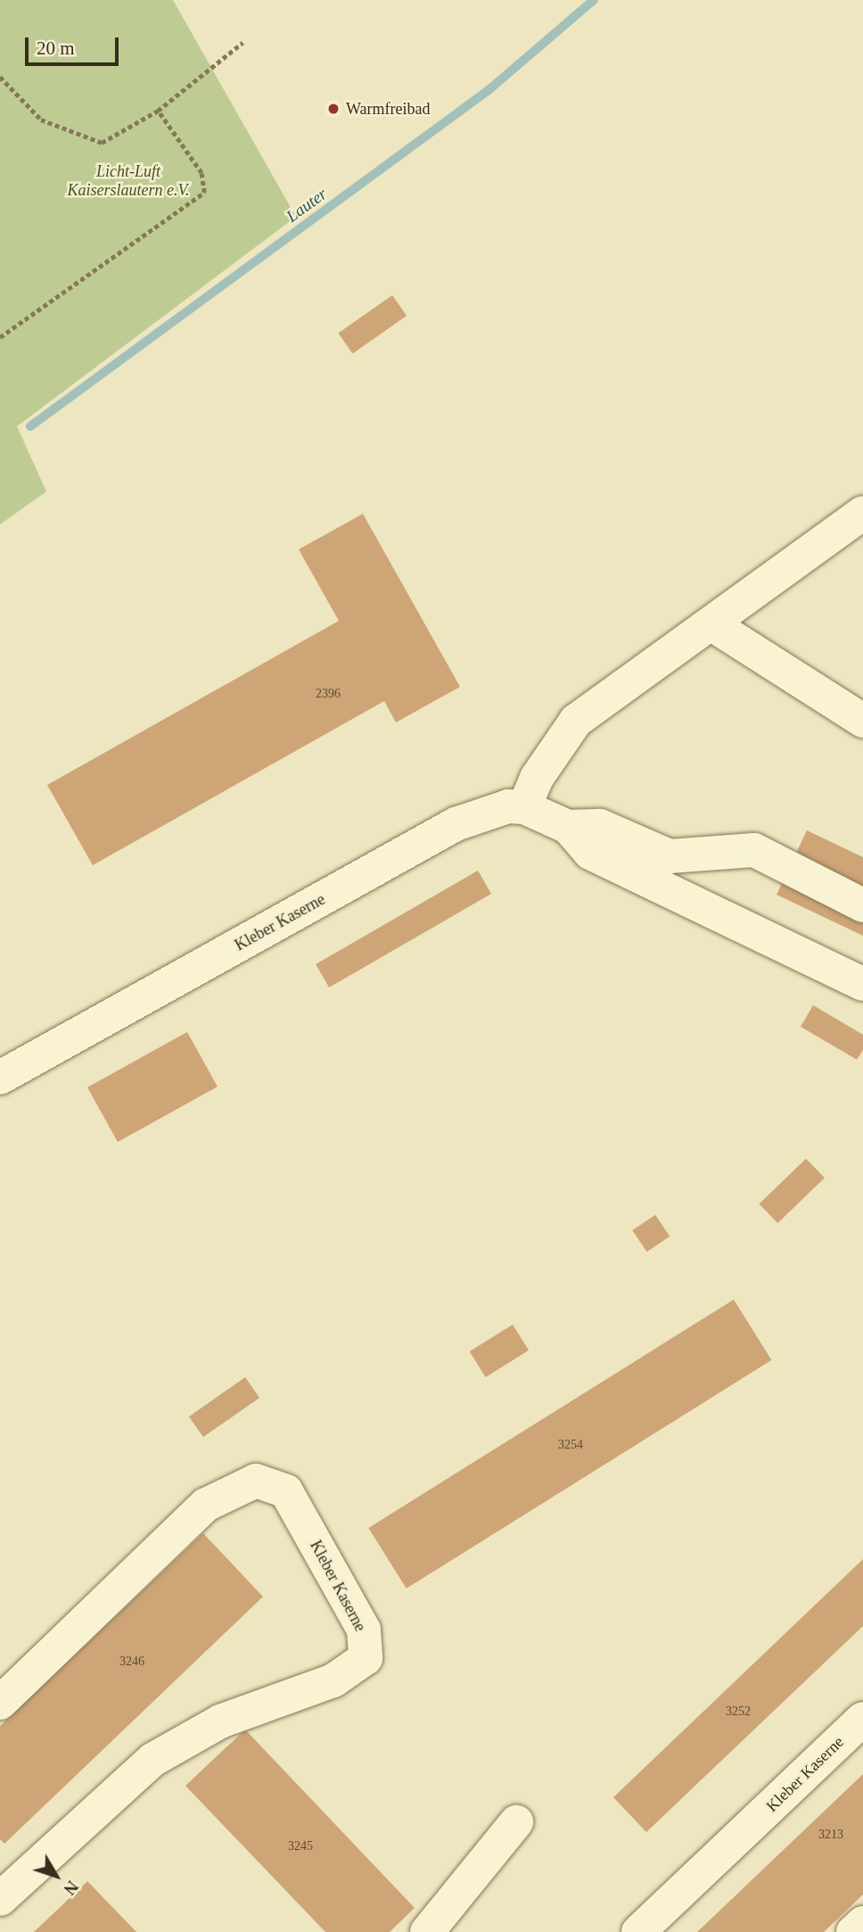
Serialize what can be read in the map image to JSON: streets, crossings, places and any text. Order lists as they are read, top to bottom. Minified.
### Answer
{"streets":{"lane":["Kleber Kaserne"]},"water":["Lauter"],"parks":["Licht-Luft Kaiserslautern e.V."],"places":["Warmfreibad"],"house_numbers":["2396","3254","3246","3252","3213","3245"],"scale_bar":"20 m","north":"bottom right"}
